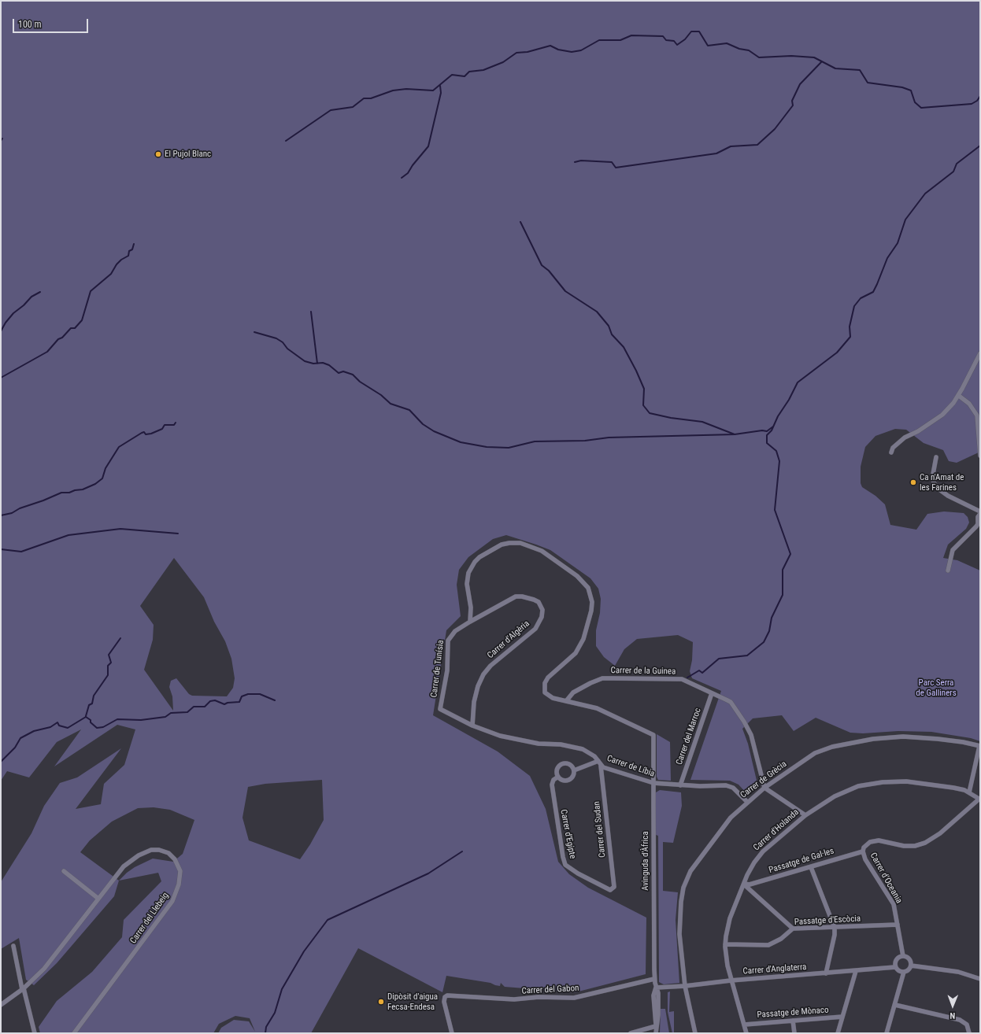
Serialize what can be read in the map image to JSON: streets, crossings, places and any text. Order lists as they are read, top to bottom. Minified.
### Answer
{"streets":{"street":["Carrer d'Algèria","Carrer de Tunísia","Carrer de la Guinea","Carrer del Marroc","Carrer de Líbia","Carrer de Grècia","Carrer del Sudan","Carrer d'Holanda","Carrer d'Egipte","Avinguda d'Àfrica","Passatge de Gal·les","Carrer d'Oceania","Carrer del Llebeig","Passatge d'Escòcia","Carrer d'Anglaterra","Carrer del Gabon","Passatge de Mònaco"]},"crossings":[["Carrer d'Algèria","Carrer de Tunísia"],["Carrer d'Algèria","Carrer de Líbia"],["Carrer de Tunísia","Carrer de Líbia"],["Carrer de la Guinea","Carrer del Marroc"],["Carrer de la Guinea","Carrer de Grècia"],["Carrer de la Guinea","Avinguda d'Àfrica"],["Carrer del Marroc","Carrer de Líbia"],["Carrer de Líbia","Carrer de Grècia"],["Carrer de Líbia","Carrer del Sudan"],["Carrer de Líbia","Avinguda d'Àfrica"],["Carrer de Grècia","Carrer d'Anglaterra"],["Carrer del Sudan","Carrer d'Egipte"],["Carrer d'Holanda","Passatge de Gal·les"],["Carrer d'Holanda","Carrer d'Oceania"],["Carrer d'Holanda","Passatge d'Escòcia"],["Carrer d'Holanda","Carrer d'Anglaterra"],["Carrer d'Holanda","Passatge de Mònaco"],["Avinguda d'Àfrica","Carrer d'Anglaterra"],["Avinguda d'Àfrica","Carrer del Gabon"],["Passatge de Gal·les","Carrer d'Oceania"],["Carrer d'Oceania","Passatge d'Escòcia"],["Carrer d'Oceania","Carrer d'Anglaterra"]],"parks":["Parc Serra de Galliners"],"places":["El Pujol Blanc","Ca n'Amat de les Farines","Dipòsit d'aigua Fecsa-Endesa"],"scale_bar":"100 m","north":"bottom"}
